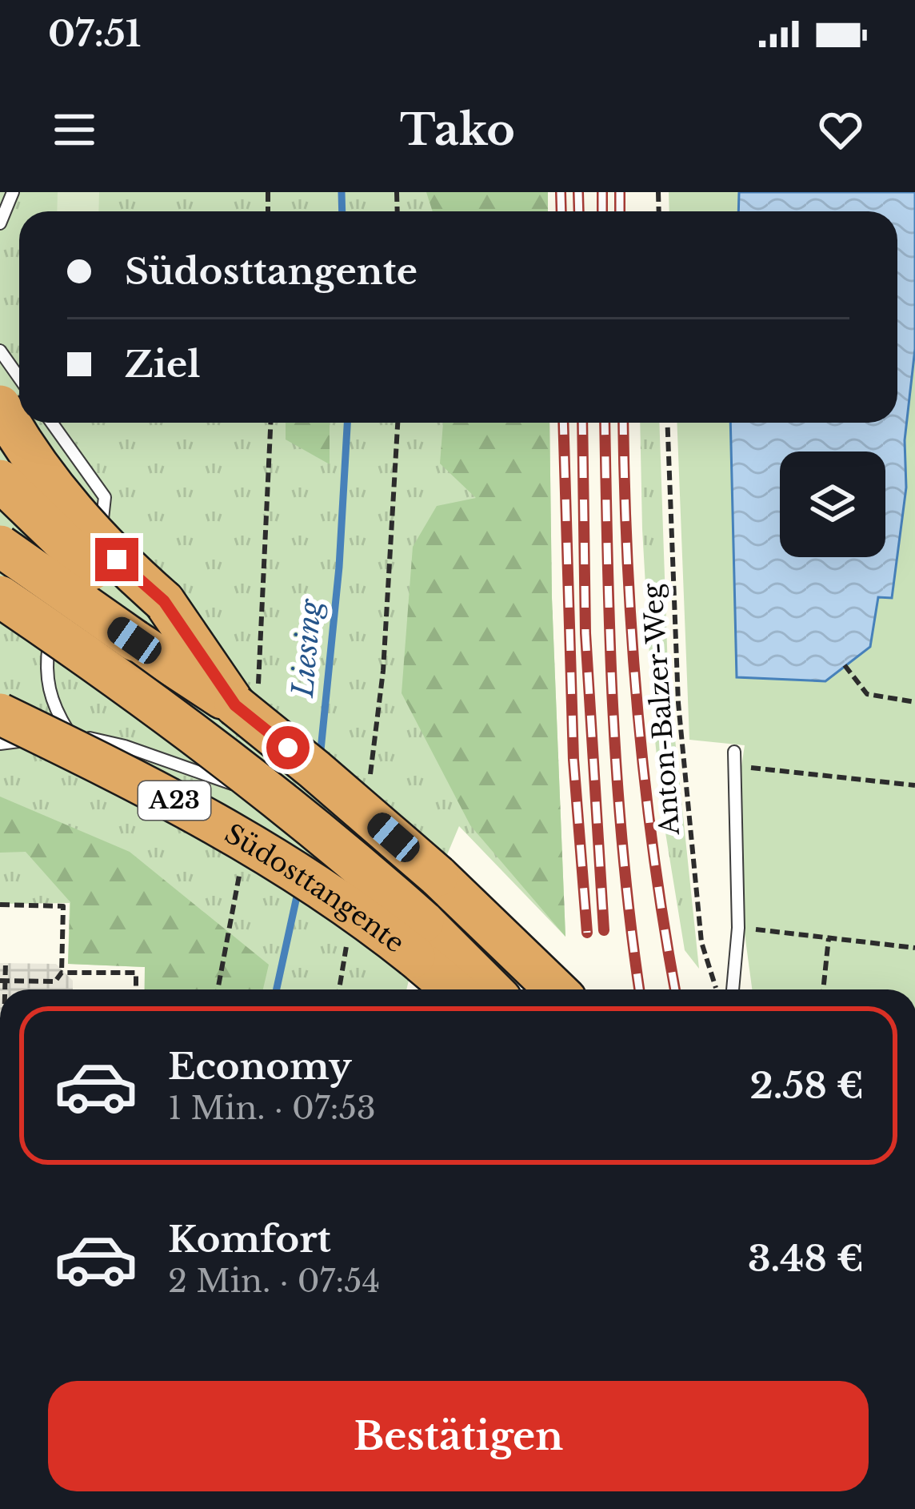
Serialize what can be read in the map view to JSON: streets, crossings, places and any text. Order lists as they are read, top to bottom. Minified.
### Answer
{"streets":{"highway":["A23","Südosttangente"],"path":["Anton-Balzer-Weg"]},"water":["Liesing"],"page":{"status":"07:51","header":"Tako","banner":["Südosttangente","Ziel"],"list":[{"name":"Economy","note":"1 Min. · 07:53","value":"2.58 €"},{"name":"Komfort","note":"2 Min. · 07:54","value":"3.48 €"}],"buttons":"Bestätigen"}}
